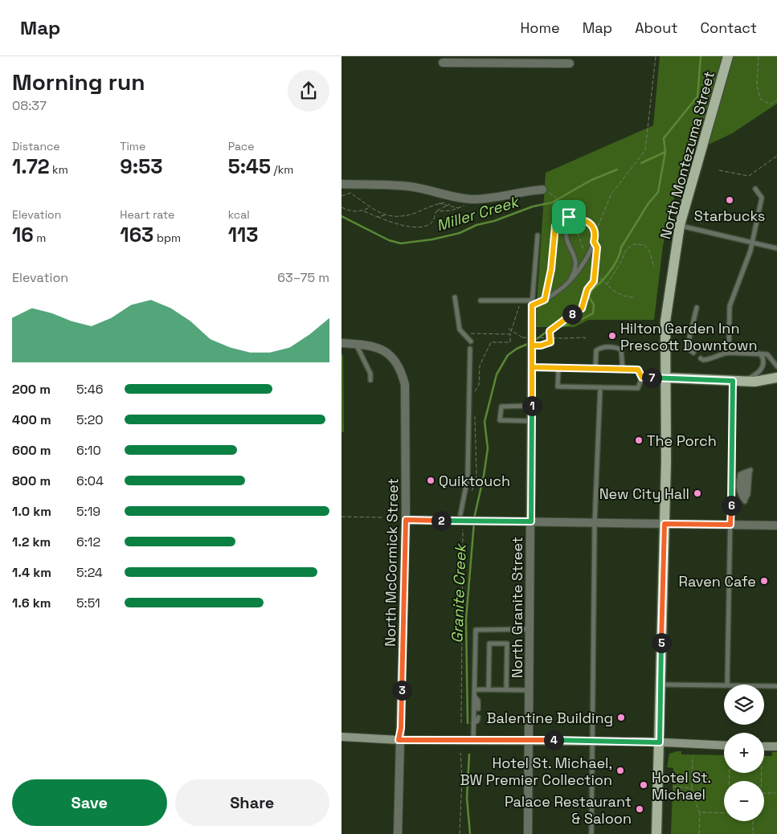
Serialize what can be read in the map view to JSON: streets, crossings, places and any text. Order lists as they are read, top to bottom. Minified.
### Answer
{"streets":{"main road":["North Montezuma Street"],"street":["North McCormick Street","North Granite Street"]},"water":["Miller Creek","Granite Creek"],"places":["Starbucks","Hilton Garden Inn Prescott Downtown","The Porch","Quiktouch","New City Hall","Raven Cafe","Balentine Building","Hotel St. Michael, BW Premier Collection","Hotel St. Michael","Palace Restaurant & Saloon"],"page":{"header":"Map","nav":["Home","Map","About","Contact"],"heading":["Morning run","08:37"],"stats":[["Distance","1.72 km"],["Time","9:53"],["Pace","5:45 /km"],["Elevation","16 m"],["Heart rate","163 bpm"],["kcal","113"]],"chart":["Elevation","63–75 m"],"pins":["8","7","1","6","2","5","3","4"],"list":[{"name":"200 m","note":"5:46"},{"name":"400 m","note":"5:20"},{"name":"600 m","note":"6:10"},{"name":"800 m","note":"6:04"},{"name":"1.0 km","note":"5:19"},{"name":"1.2 km","note":"6:12"},{"name":"1.4 km","note":"5:24"},{"name":"1.6 km","note":"5:51"}],"map_buttons":["+","−"],"buttons":["Save","Share"]}}
